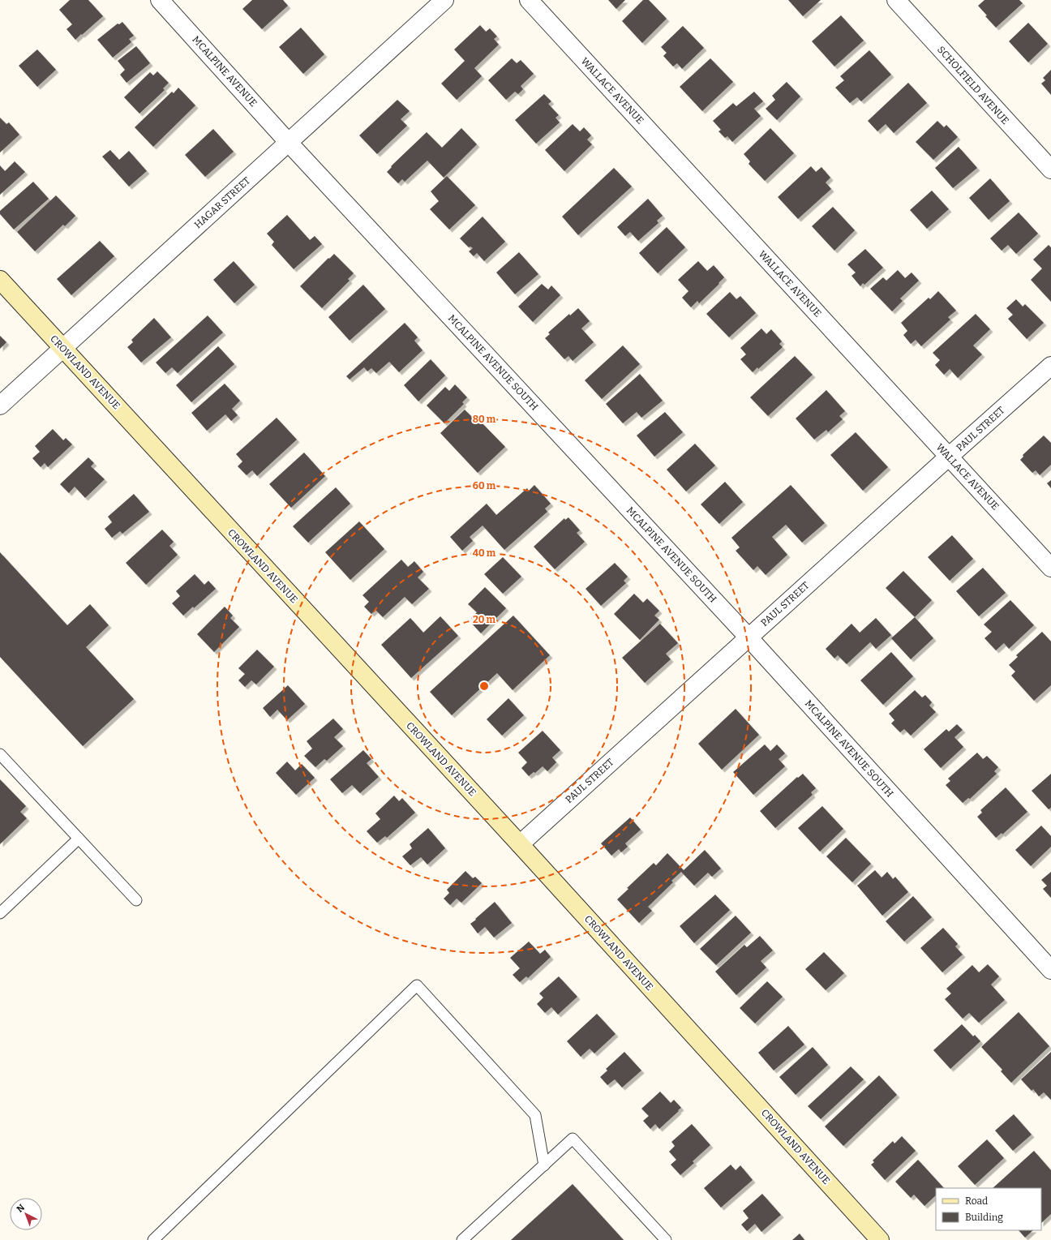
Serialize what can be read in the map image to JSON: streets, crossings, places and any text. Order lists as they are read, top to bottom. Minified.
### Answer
{"streets":{"main road":["CROWLAND AVENUE"],"street":["MCALPINE AVENUE","SCHOLFIELD AVENUE","WALLACE AVENUE","HAGAR STREET","MCALPINE AVENUE SOUTH","PAUL STREET"]},"crossings":[["MCALPINE AVENUE","HAGAR STREET"],["MCALPINE AVENUE","MCALPINE AVENUE SOUTH"],["WALLACE AVENUE","PAUL STREET"],["HAGAR STREET","MCALPINE AVENUE SOUTH"],["HAGAR STREET","CROWLAND AVENUE"],["MCALPINE AVENUE SOUTH","PAUL STREET"],["CROWLAND AVENUE","PAUL STREET"]],"legend":["Road","Building"],"north":"top left","rings":["80 m","60 m","40 m","20 m"]}
